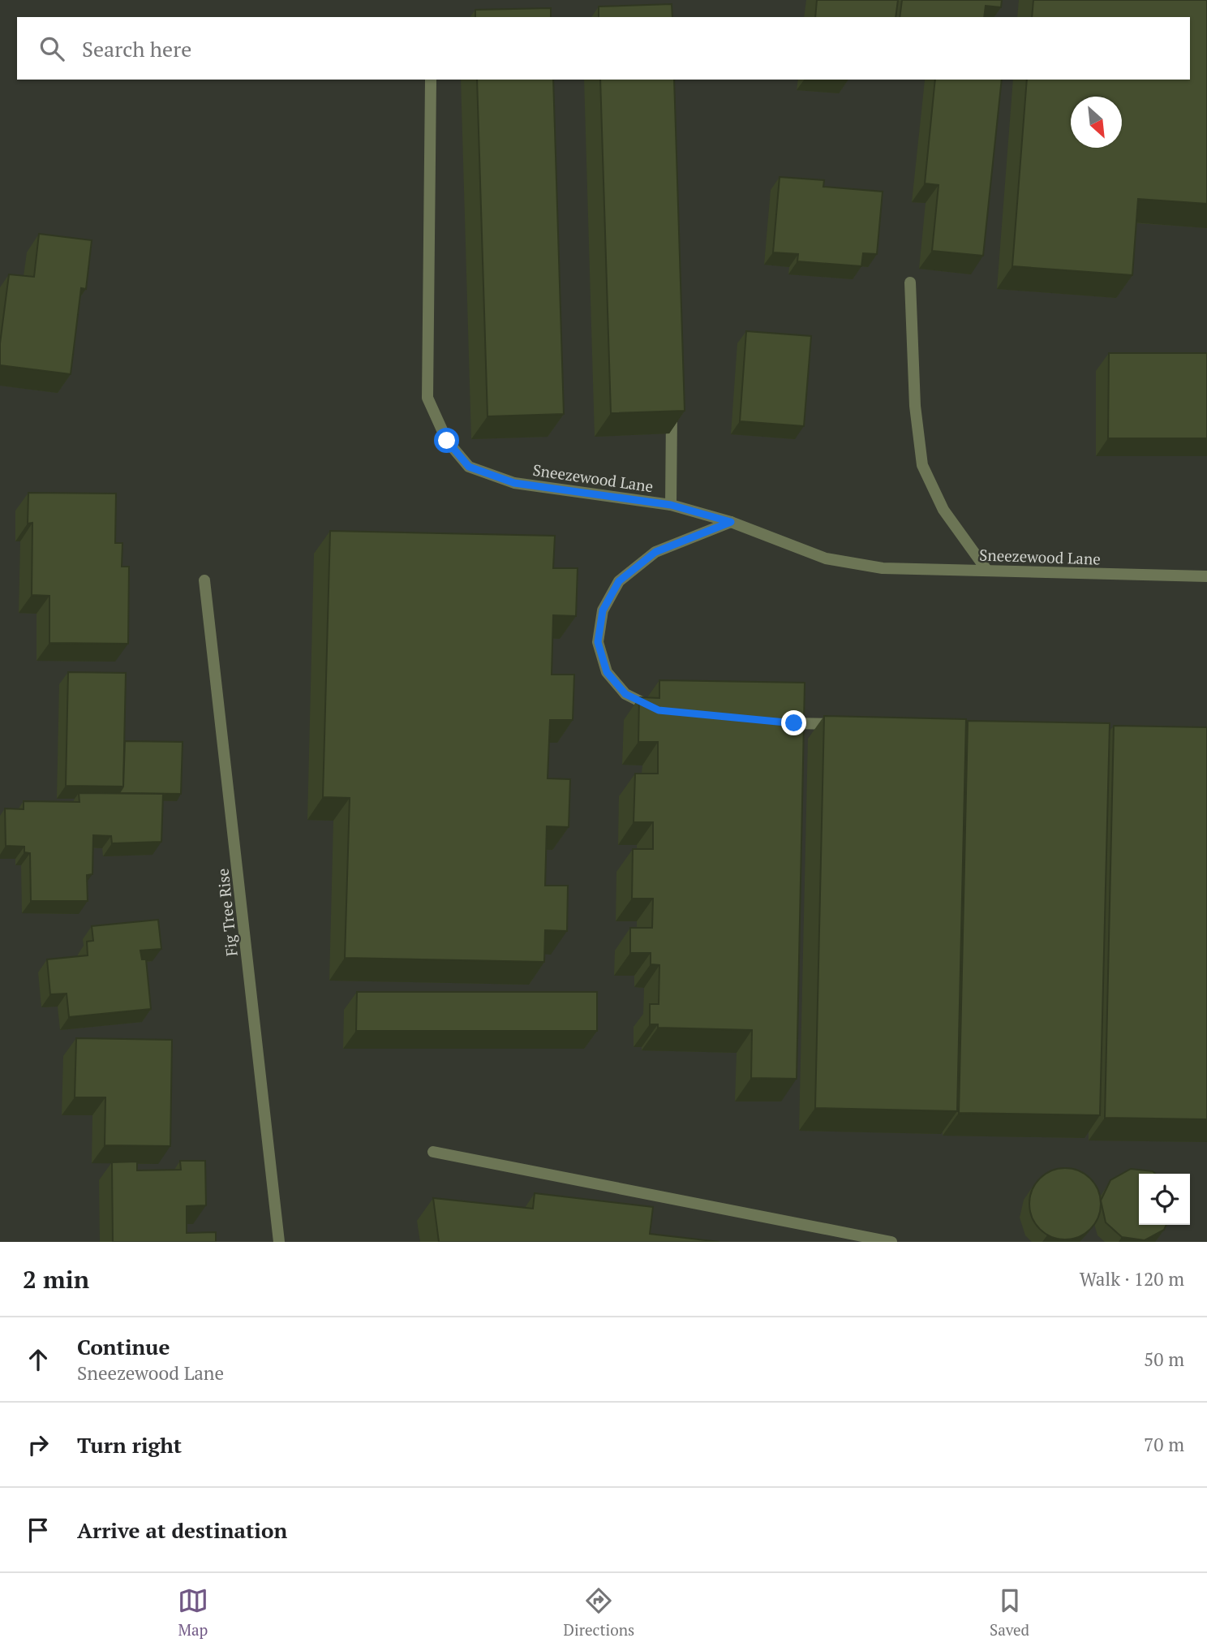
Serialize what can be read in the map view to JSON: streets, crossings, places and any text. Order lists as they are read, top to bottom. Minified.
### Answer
{"streets":{"street":["Sneezewood Lane","Fig Tree Rise"]},"north":"bottom right","page":{"search":"Search here","heading":["2 min","Walk · 120 m"],"list":[["Continue","Sneezewood Lane","50 m"],["Turn right","70 m"],"Arrive at destination"],"nav":["Map","Directions","Saved"]}}
